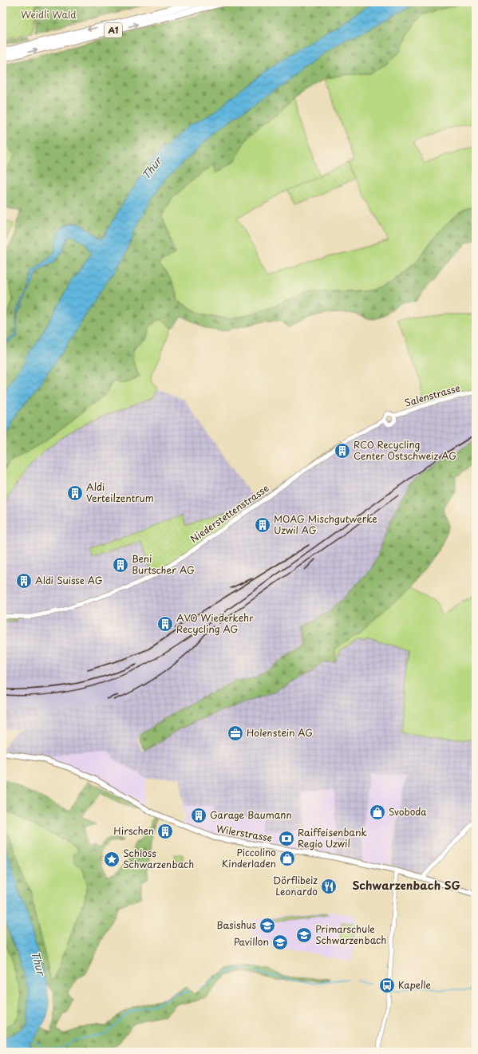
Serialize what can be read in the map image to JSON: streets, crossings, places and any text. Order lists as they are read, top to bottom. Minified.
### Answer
{"streets":{"highway":["A1"],"main road":["Wilerstrasse"],"street":["Salenstrasse","Niederstettenstrasse"]},"crossings":[["Salenstrasse","Niederstettenstrasse"]],"districts":["Schwarzenbach SG"],"water":["Thur"],"parks":["Weidli Wald"],"places":{"building":["RCO Recycling Center Ostschweiz AG","Aldi Verteilzentrum","MOAG Mischgutwerke Uzwil AG","Beni Burtscher AG","Aldi Suisse AG","AVO Wiederkehr Recycling AG","Garage Baumann","Hirschen"],"office":["Holenstein AG"],"shop":["Svoboda","Piccolino Kinderladen"],"bank":["Raiffeisenbank Regio Uzwil"],"place":["Schloss Schwarzenbach"],"restaurant":["Dörflibeiz Leonardo"],"school or university":["Basishus","Primarschule Schwarzenbach","Pavillon"],"bus stop":["Kapelle"]}}
